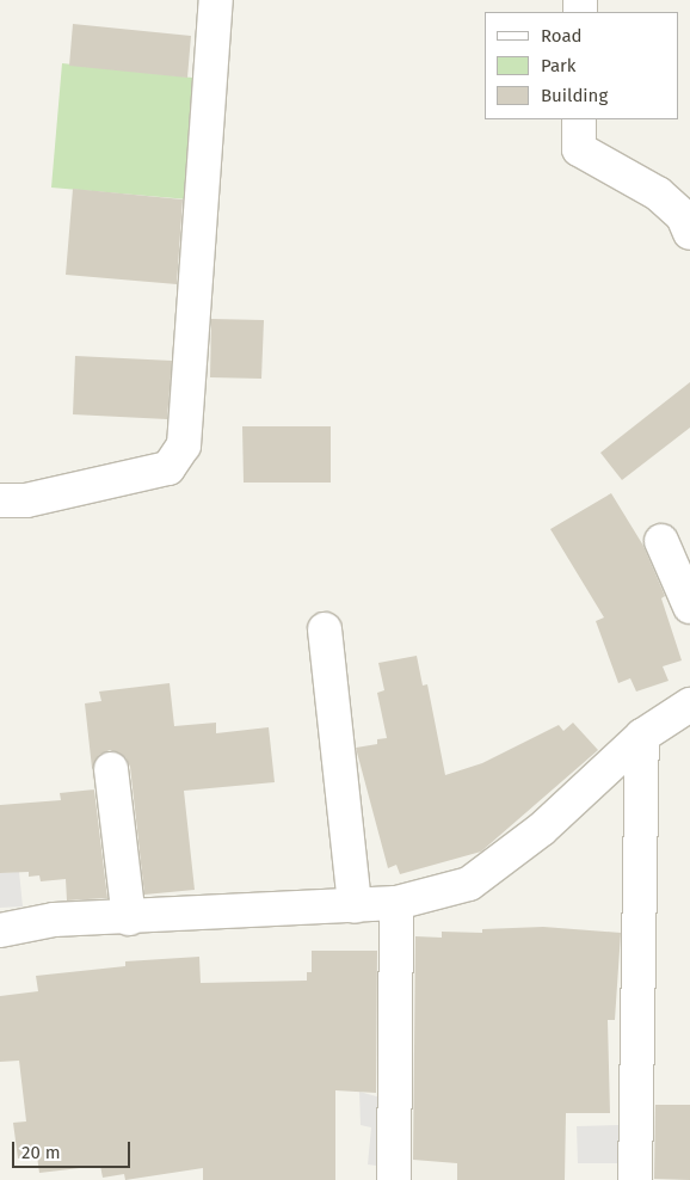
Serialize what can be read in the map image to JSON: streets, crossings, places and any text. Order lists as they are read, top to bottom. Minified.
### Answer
{"legend":["Road","Park","Building"],"scale_bar":"20 m"}
